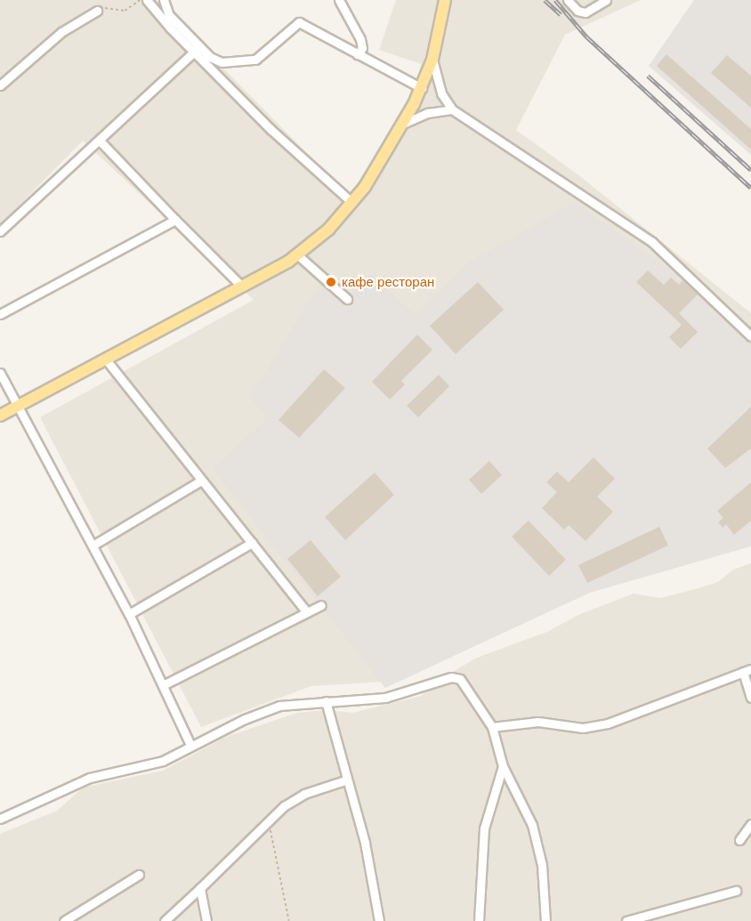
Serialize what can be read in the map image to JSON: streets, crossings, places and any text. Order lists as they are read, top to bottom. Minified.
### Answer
{"places":["кафе ресторан"]}
